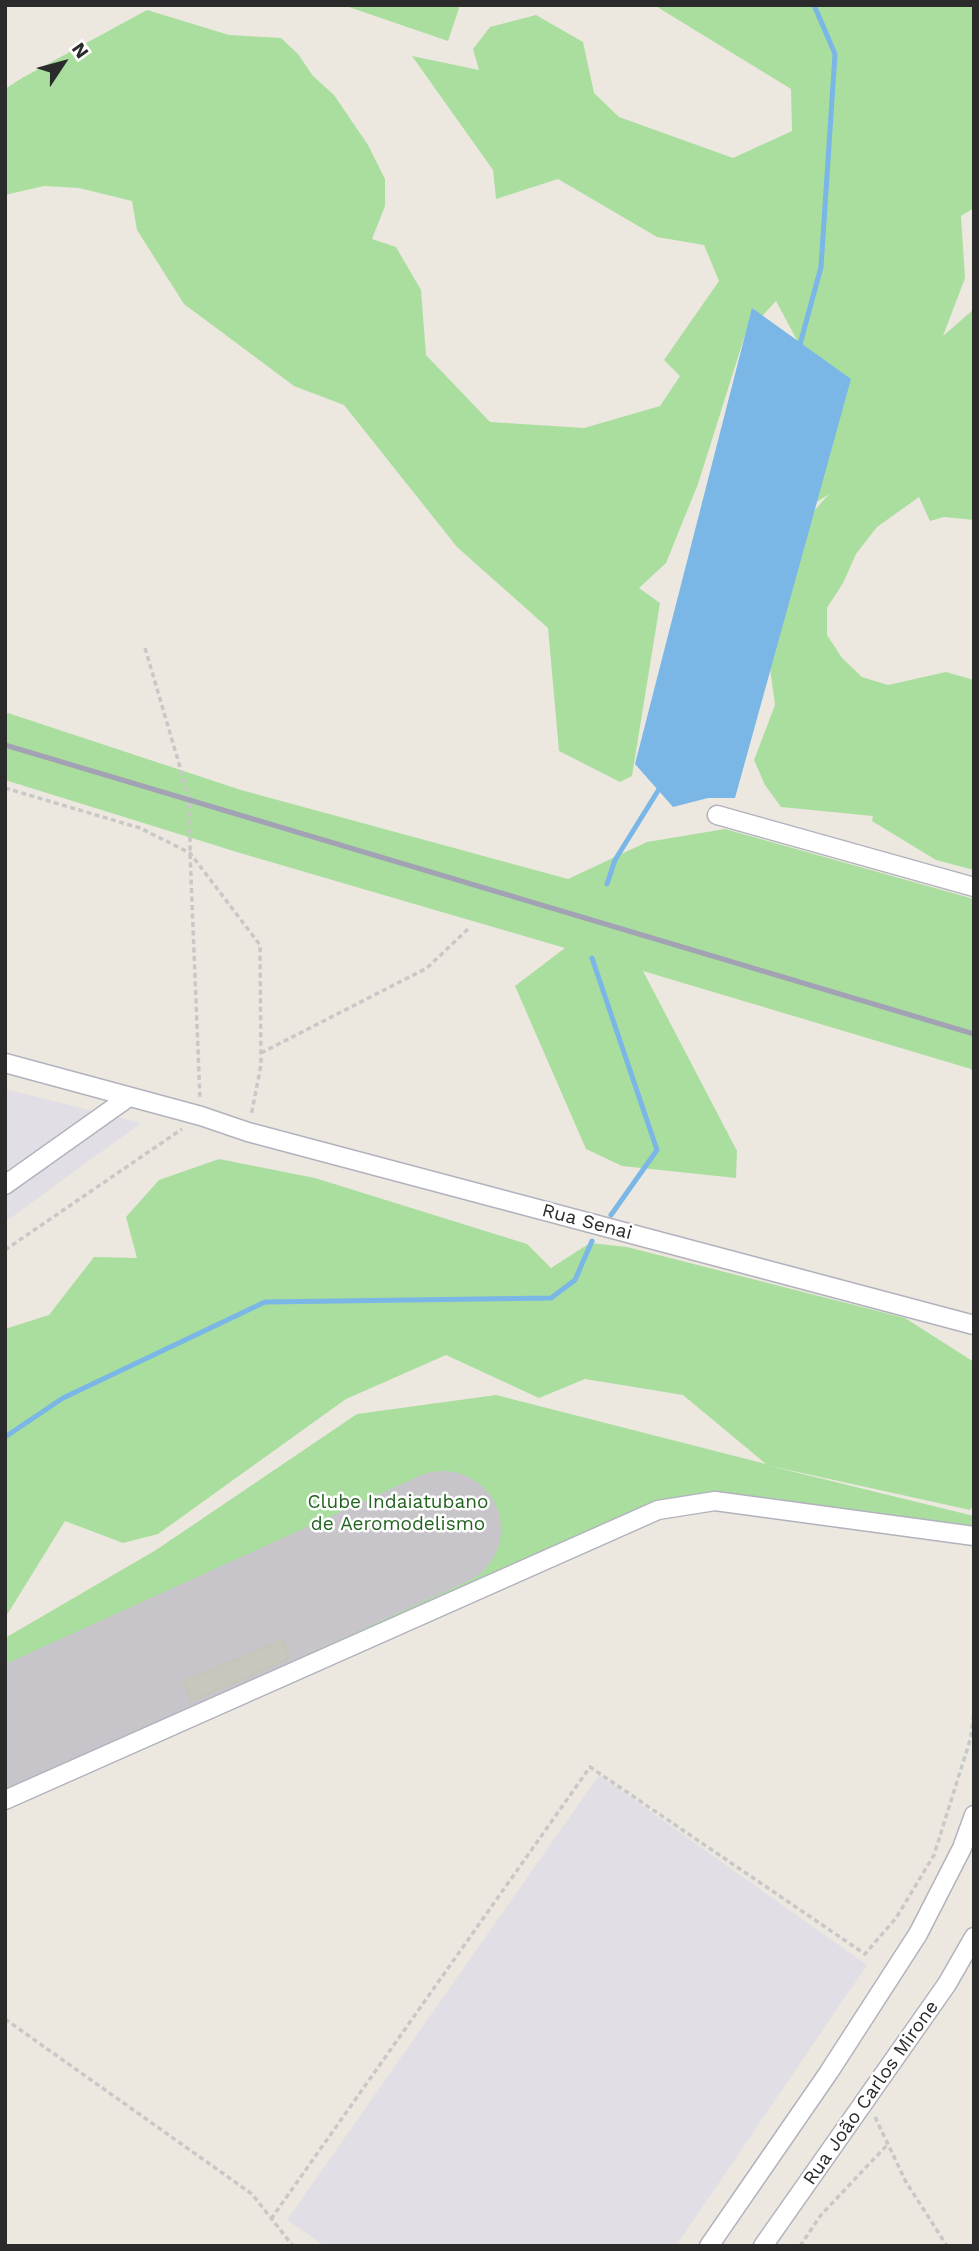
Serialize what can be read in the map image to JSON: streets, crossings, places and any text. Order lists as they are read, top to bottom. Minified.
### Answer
{"streets":{"street":["Rua Senai","Rua João Carlos Mirone"]},"parks":["Clube Indaiatubano de Aeromodelismo"],"north":"top right"}
